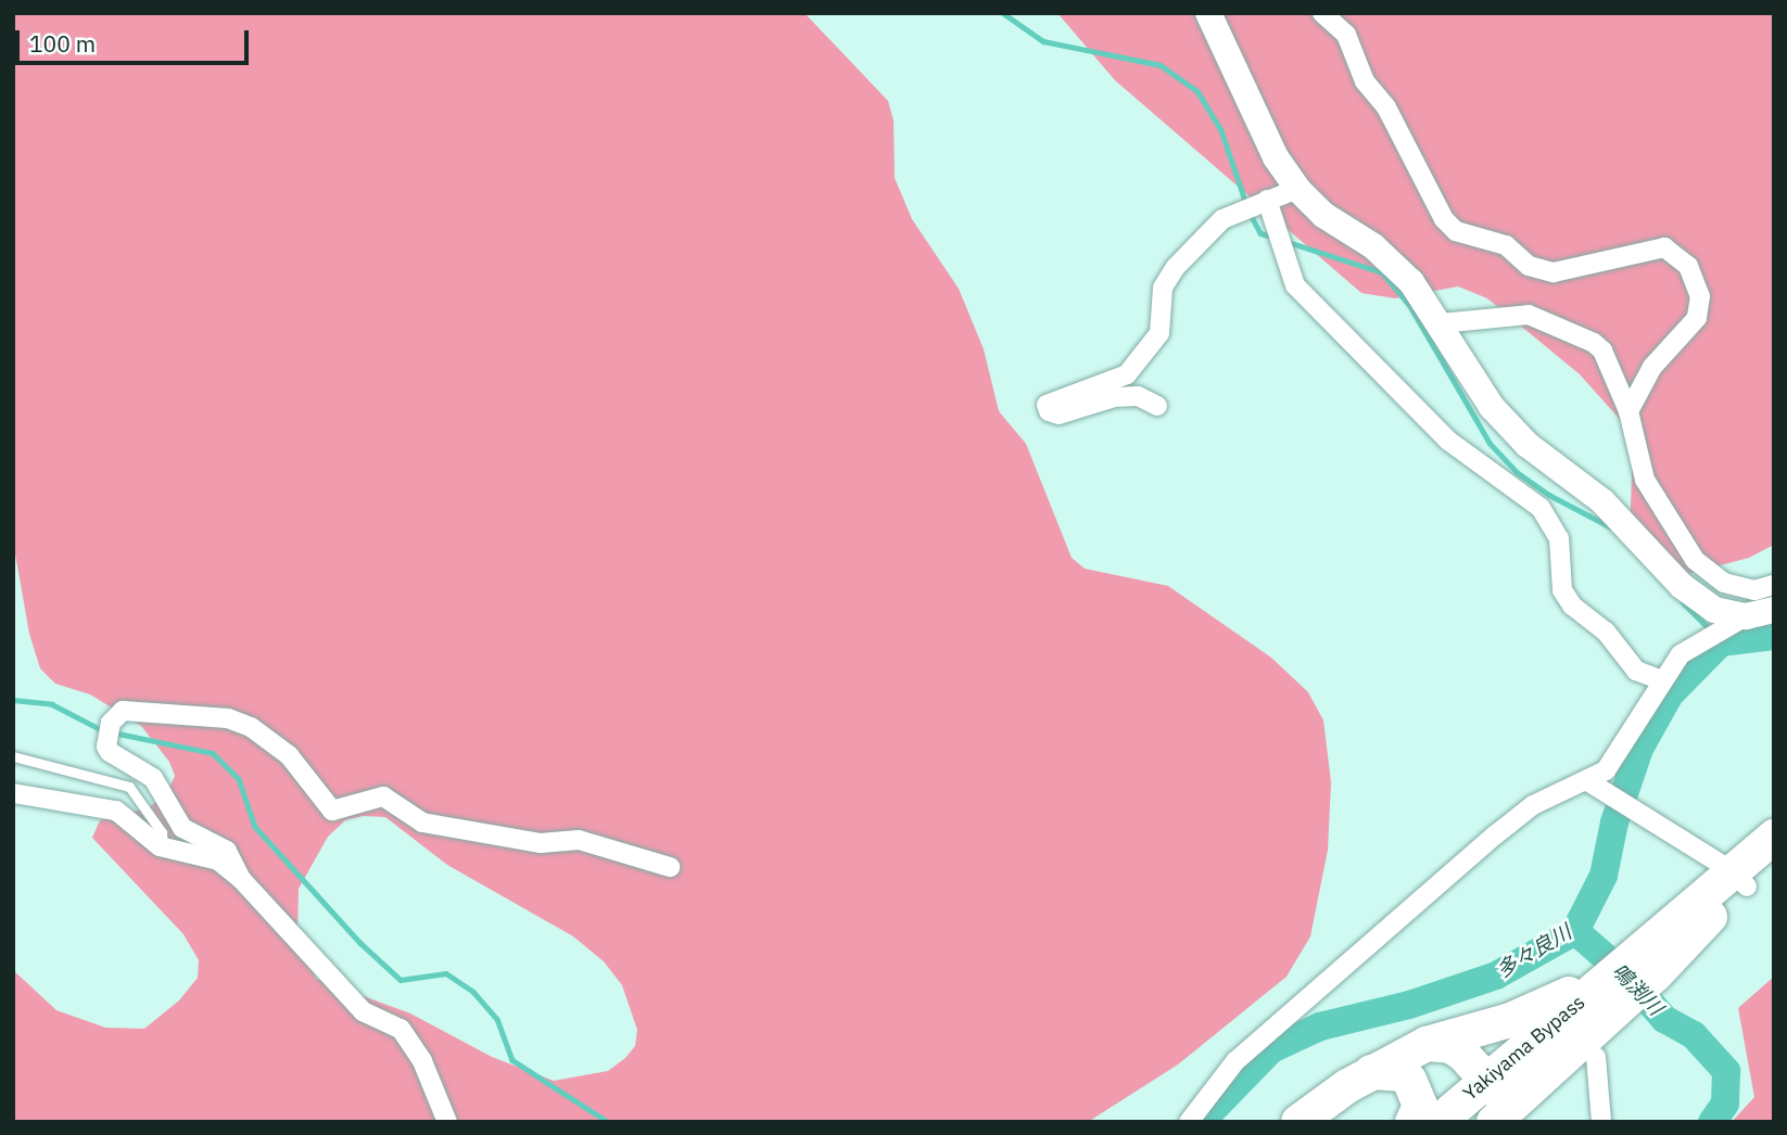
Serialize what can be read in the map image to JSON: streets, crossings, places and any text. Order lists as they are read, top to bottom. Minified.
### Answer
{"streets":{"highway":["Yakiyama Bypass"]},"water":["多々良川","鳴渕川"],"scale_bar":"100 m"}
